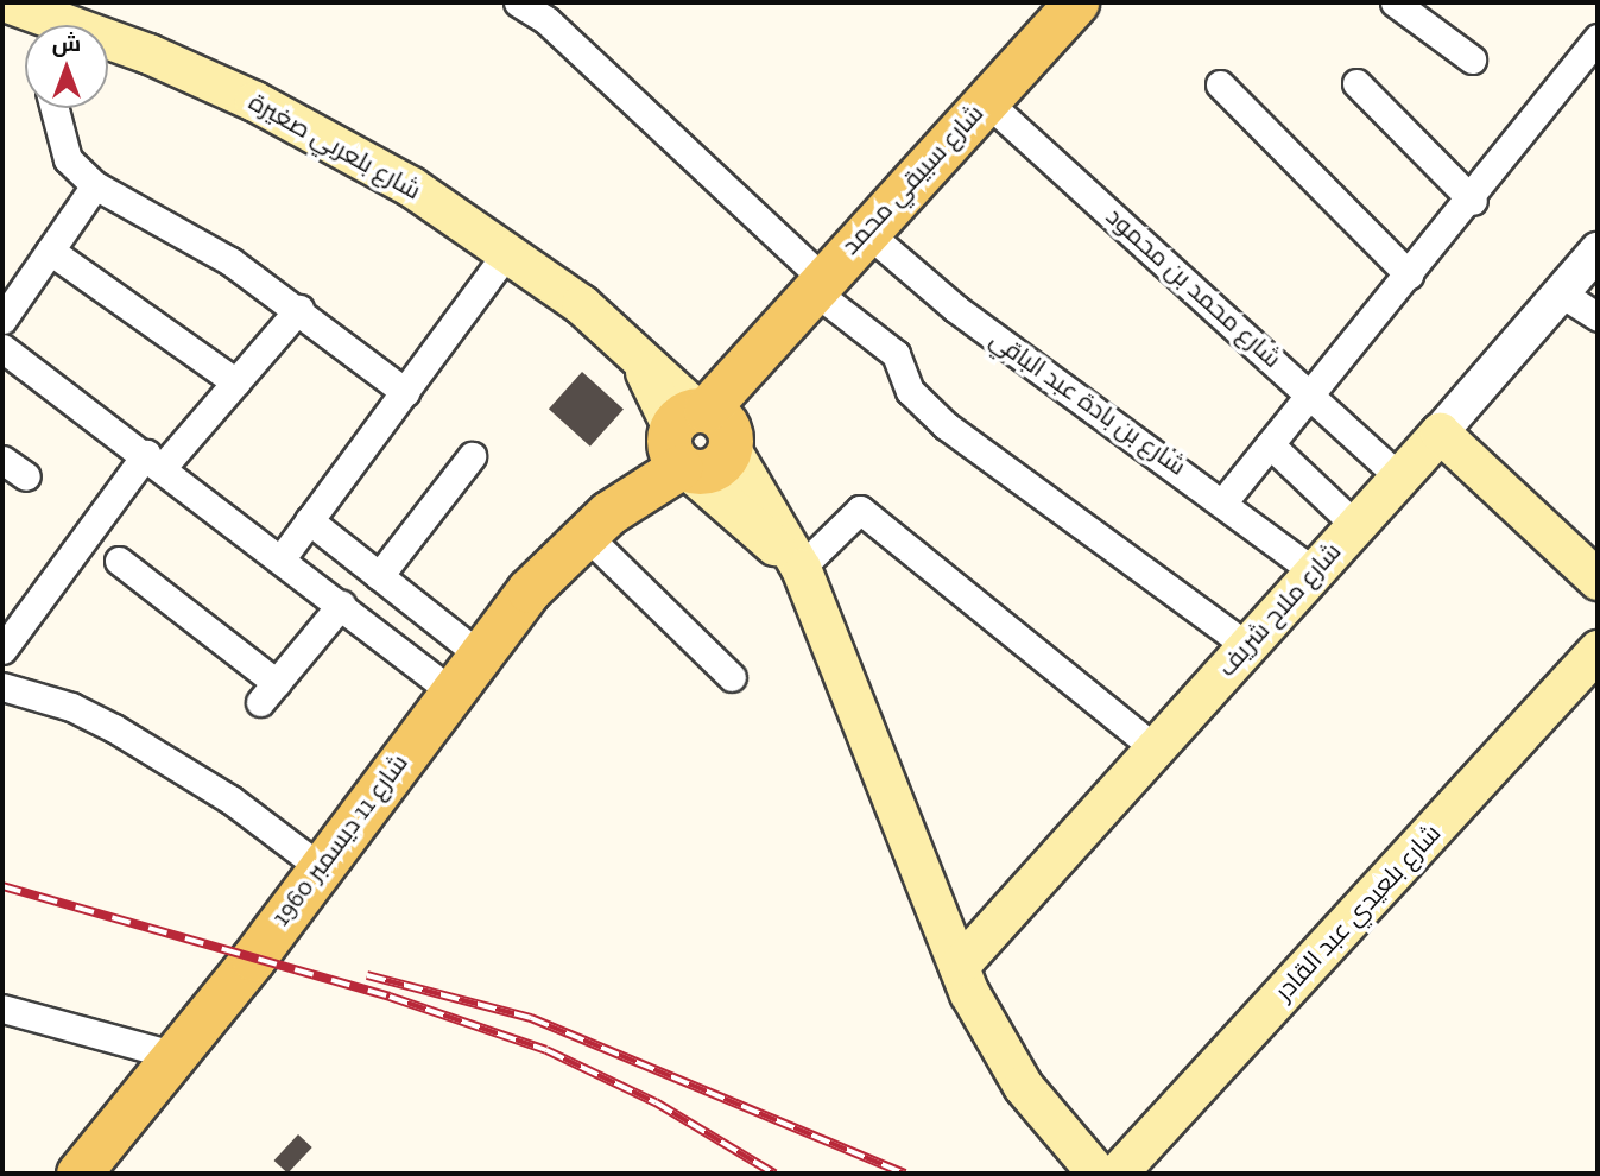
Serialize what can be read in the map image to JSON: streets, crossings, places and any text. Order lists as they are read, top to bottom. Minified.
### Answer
{"streets":{"main road":["شارع بلعربي صغيرة","شارع سبيقي محمد","شارع ملاح شريف","شارع 11 ديسمبر 1960","شارع بلعيدي عبد القادر"],"street":["شارع محمد بن محمود","شارع بن بادة عبد الباقي"]},"crossings":[["شارع بلعربي صغيرة","شارع سبيقي محمد"],["شارع بلعربي صغيرة","شارع 11 ديسمبر 1960"],["شارع سبيقي محمد","شارع محمد بن محمود"],["شارع سبيقي محمد","شارع بن بادة عبد الباقي"],["شارع سبيقي محمد","شارع 11 ديسمبر 1960"],["شارع محمد بن محمود","شارع ملاح شريف"],["شارع بن بادة عبد الباقي","شارع ملاح شريف"]],"north":"top"}
